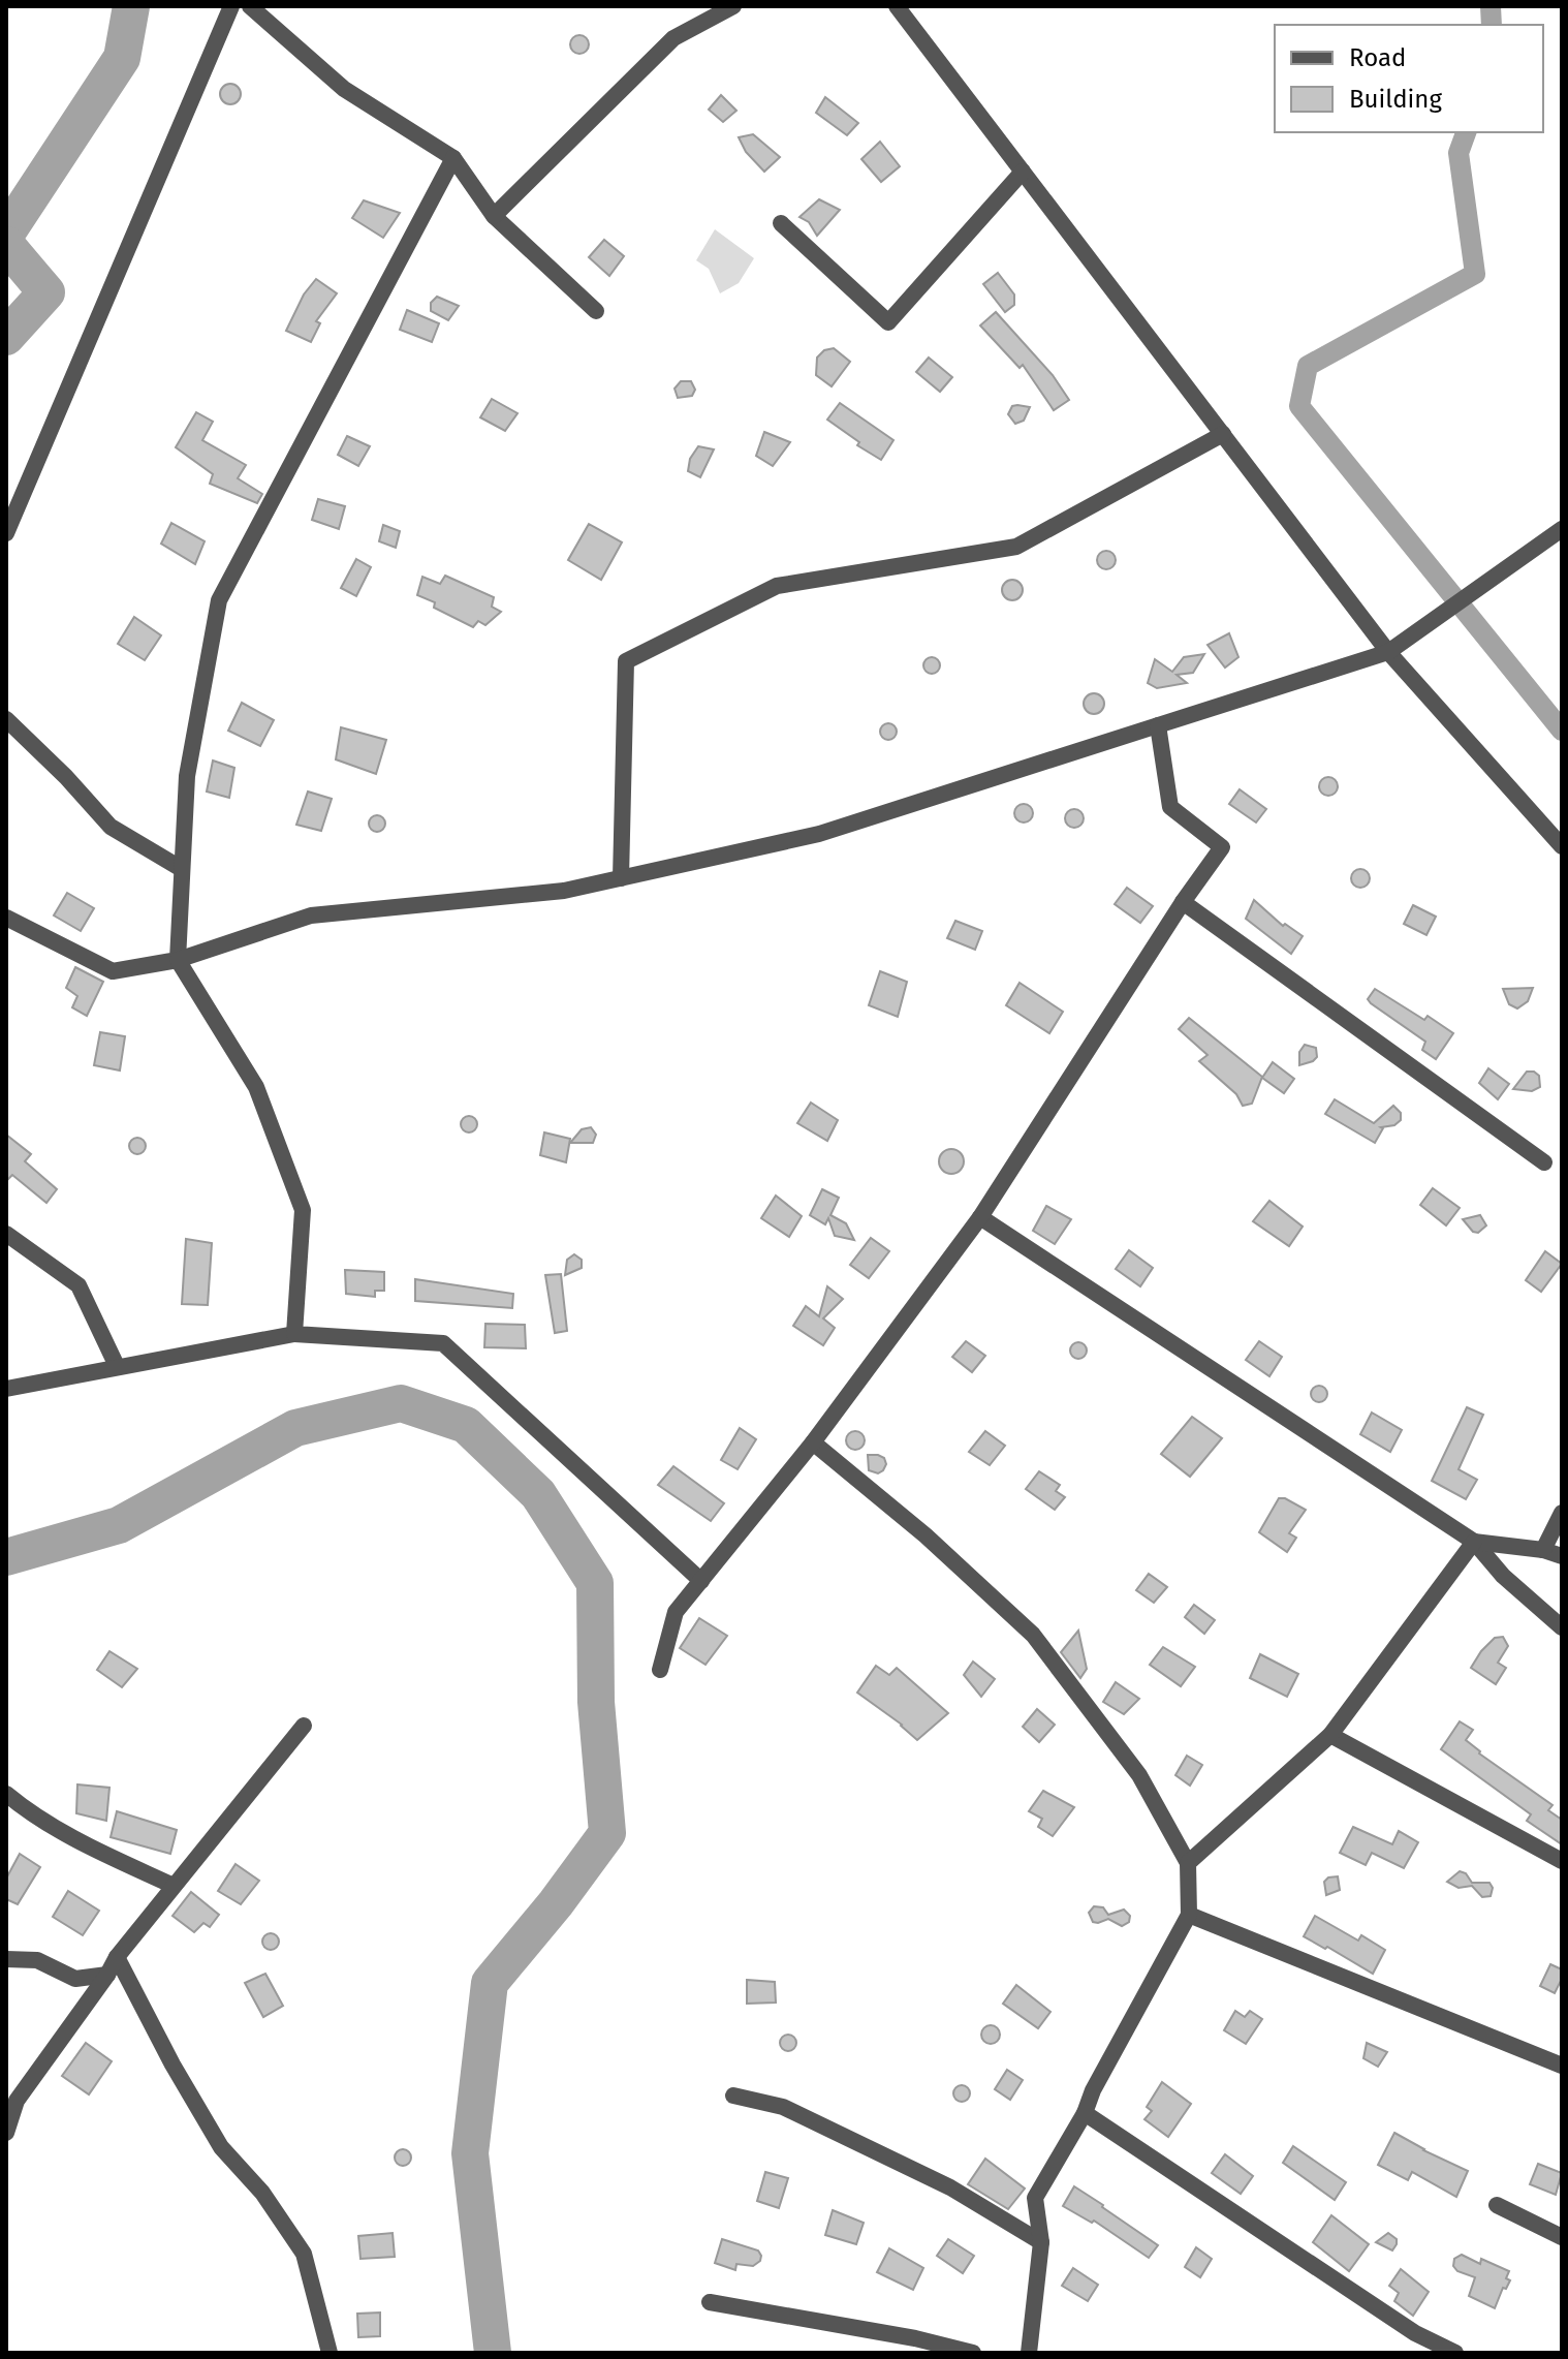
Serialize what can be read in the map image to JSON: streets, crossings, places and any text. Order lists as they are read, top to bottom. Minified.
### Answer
{"legend":["Road","Building"]}
